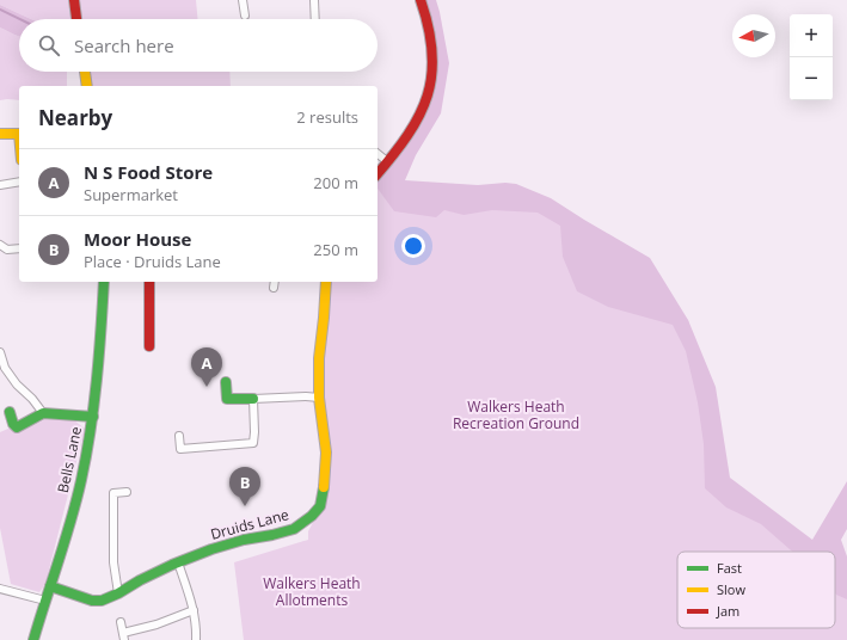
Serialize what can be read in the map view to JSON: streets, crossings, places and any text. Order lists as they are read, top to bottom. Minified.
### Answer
{"streets":{"street":["Bells Lane","Druids Lane"]},"crossings":[["Bells Lane","Druids Lane"]],"parks":["Walkers Heath Recreation Ground","Walkers Heath Allotments"],"legend":["Fast","Slow","Jam"],"north":"left","page":{"map_buttons":["+","−"],"search":"Search here","heading":["Nearby","2 results"],"list":[{"mark":"A","name":"N S Food Store","note":"Supermarket","value":"200 m"},{"mark":"B","name":"Moor House","note":"Place · Druids Lane","value":"250 m"}],"pins":["A","B"]}}
